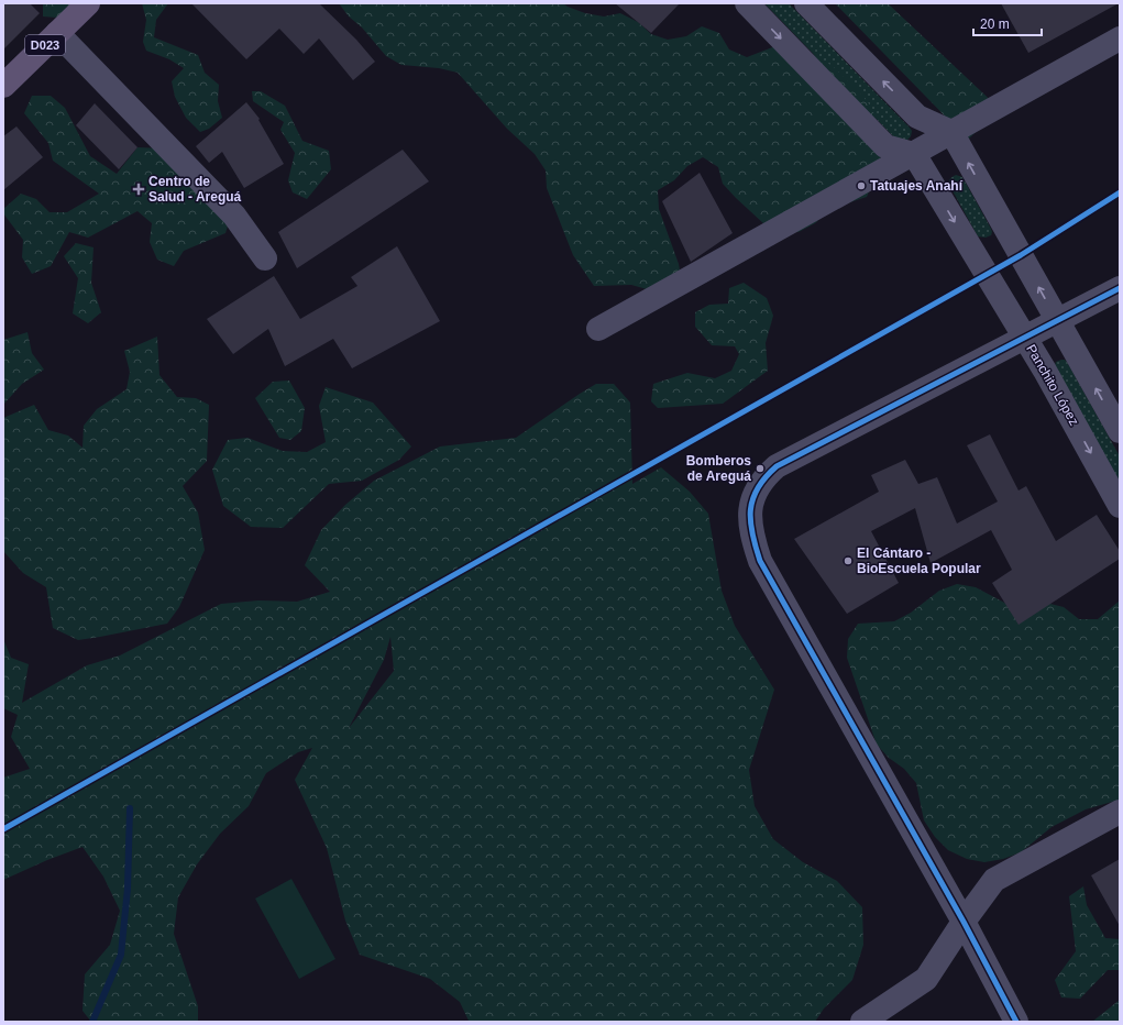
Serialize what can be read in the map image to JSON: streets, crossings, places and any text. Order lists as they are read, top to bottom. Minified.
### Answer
{"streets":{"main road":["D023"],"street":["Panchito López"]},"places":{"other":["Tatuajes Anahí","Bomberos de Areguá","El Cántaro - BioEscuela Popular"],"health":["Centro de Salud - Areguá"]},"scale_bar":"20 m"}
